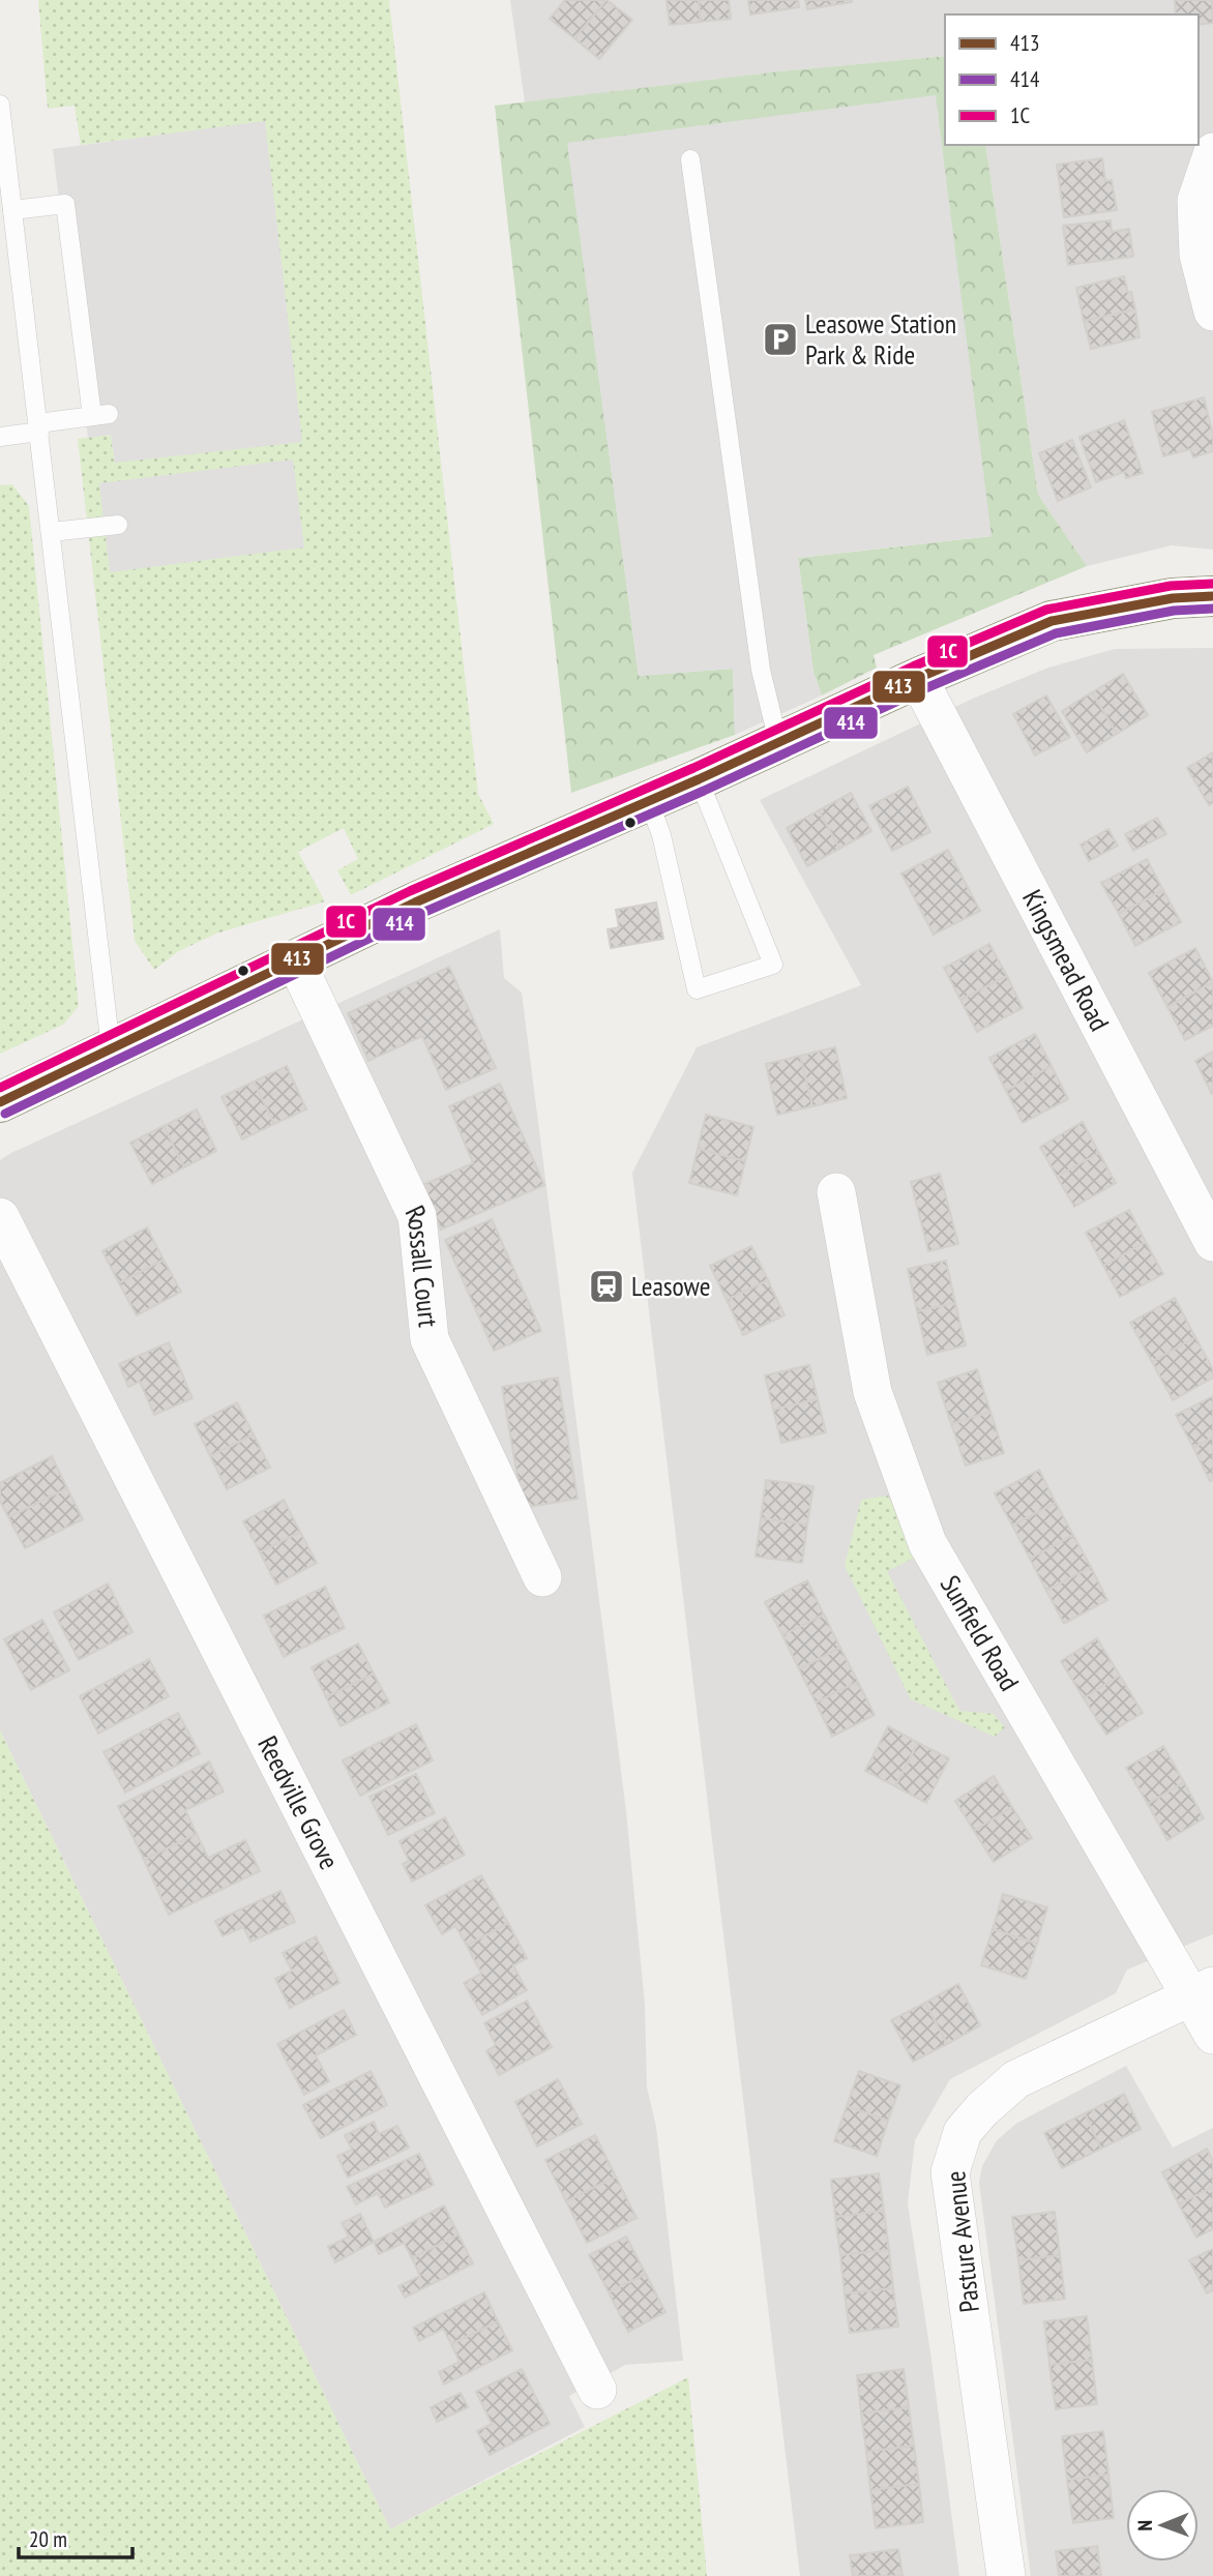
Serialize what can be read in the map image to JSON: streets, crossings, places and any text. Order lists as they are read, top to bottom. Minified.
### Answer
{"streets":{"street":["Kingsmead Road","Rossall Court","Sunfield Road","Reedville Grove","Pasture Avenue"]},"crossings":[["Sunfield Road","Pasture Avenue"]],"places":{"parking":["Leasowe Station Park & Ride"],"station":["Leasowe"]},"lines":["transit line 1C","transit line 413","transit line 414"],"legend":["413","414","1C"],"scale_bar":"20 m","north":"left"}
